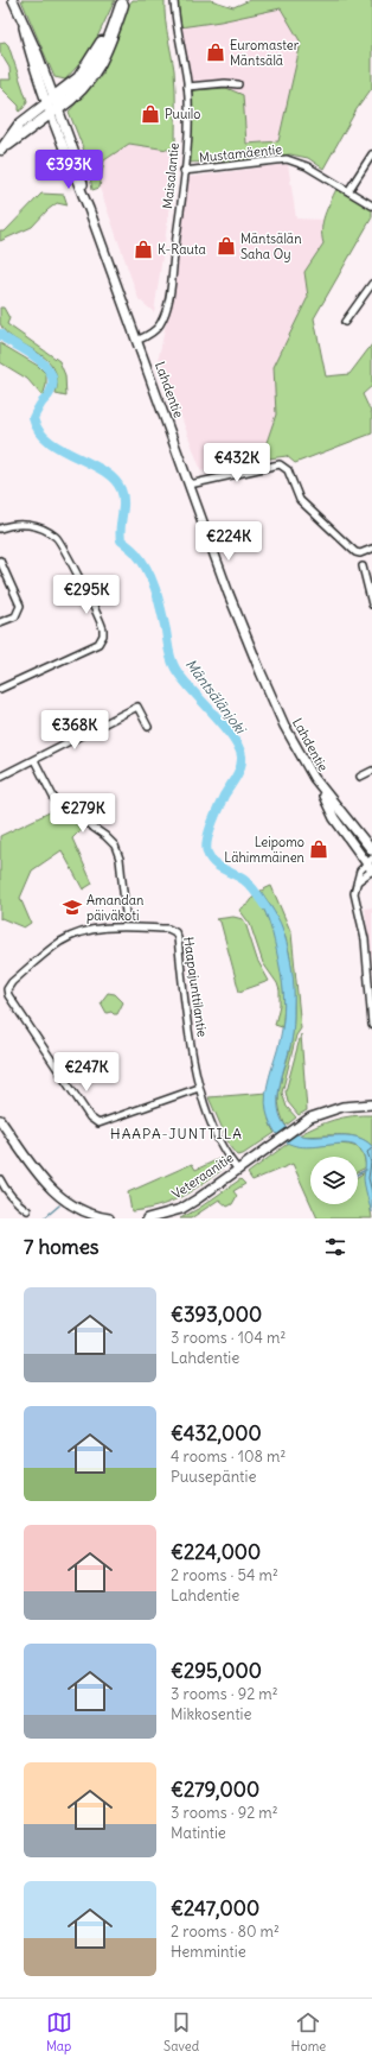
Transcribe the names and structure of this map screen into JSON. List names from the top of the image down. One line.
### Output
{"streets":{"main road":["Lahdentie","Veteraanitie"],"street":["Mustamäentie","Maisalantie","Haapajunttilantie"]},"crossings":[["Mustamäentie","Maisalantie"],["Maisalantie","Lahdentie"],["Haapajunttilantie","Veteraanitie"]],"districts":["HAAPA-JUNTTILA"],"water":["Mäntsälänjoki"],"places":{"shop":["Euromaster Mäntsälä","Puuilo","Mäntsälän Saha Oy","K-Rauta","Leipomo Lähimmäinen"],"school or university":["Amandan päiväkoti"]},"page":{"price":["€393K","€432K","€224K","€295K","€368K","€279K","€247K"],"heading":"7 homes","list":[{"name":"€393,000","note":"3 rooms · 104 m² · Lahdentie"},{"name":"€432,000","note":"4 rooms · 108 m² · Puusepäntie"},{"name":"€224,000","note":"2 rooms · 54 m² · Lahdentie"},{"name":"€295,000","note":"3 rooms · 92 m² · Mikkosentie"},{"name":"€279,000","note":"3 rooms · 92 m² · Matintie"},{"name":"€247,000","note":"2 rooms · 80 m² · Hemmintie"}],"tabs":["Map","Saved","Home"]}}
